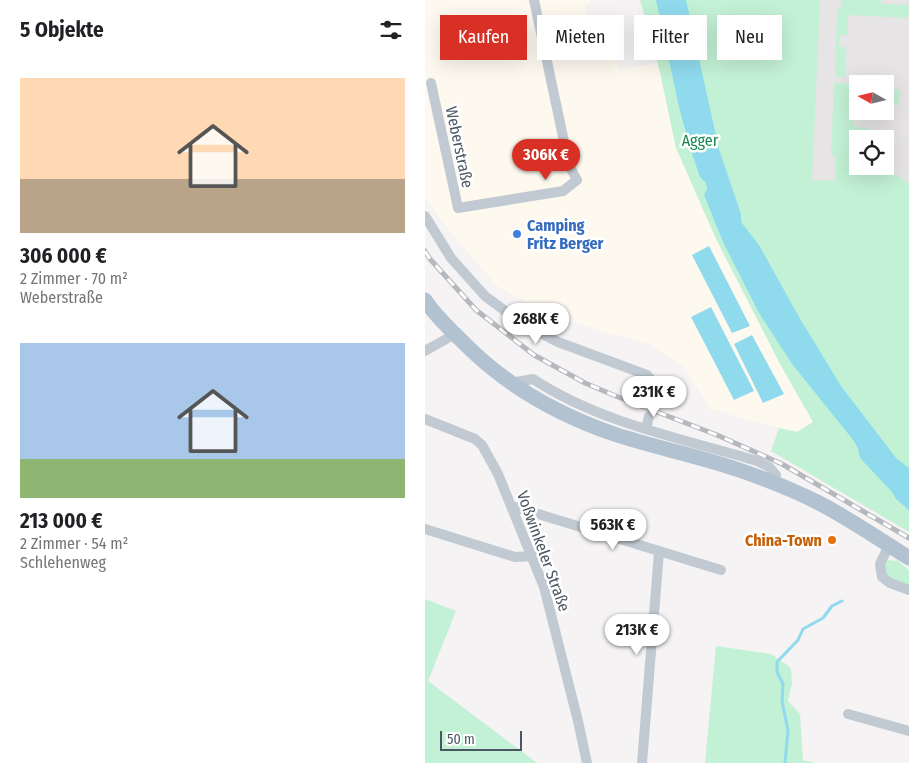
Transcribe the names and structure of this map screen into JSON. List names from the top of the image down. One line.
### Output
{"streets":{"street":["Weberstraße","Voßwinkeler Straße"]},"parks":["Agger"],"places":["Camping Fritz Berger","China-Town"],"scale_bar":"50 m","north":"left","page":{"heading":"5 Objekte","chip":["Kaufen","Mieten","Filter","Neu"],"list":[{"name":"306 000 €","note":"2 Zimmer · 70 m² · Weberstraße"},{"name":"213 000 €","note":"2 Zimmer · 54 m² · Schlehenweg"}],"price":["306K €","268K €","231K €","563K €","213K €"],"scale":"50 m"}}
